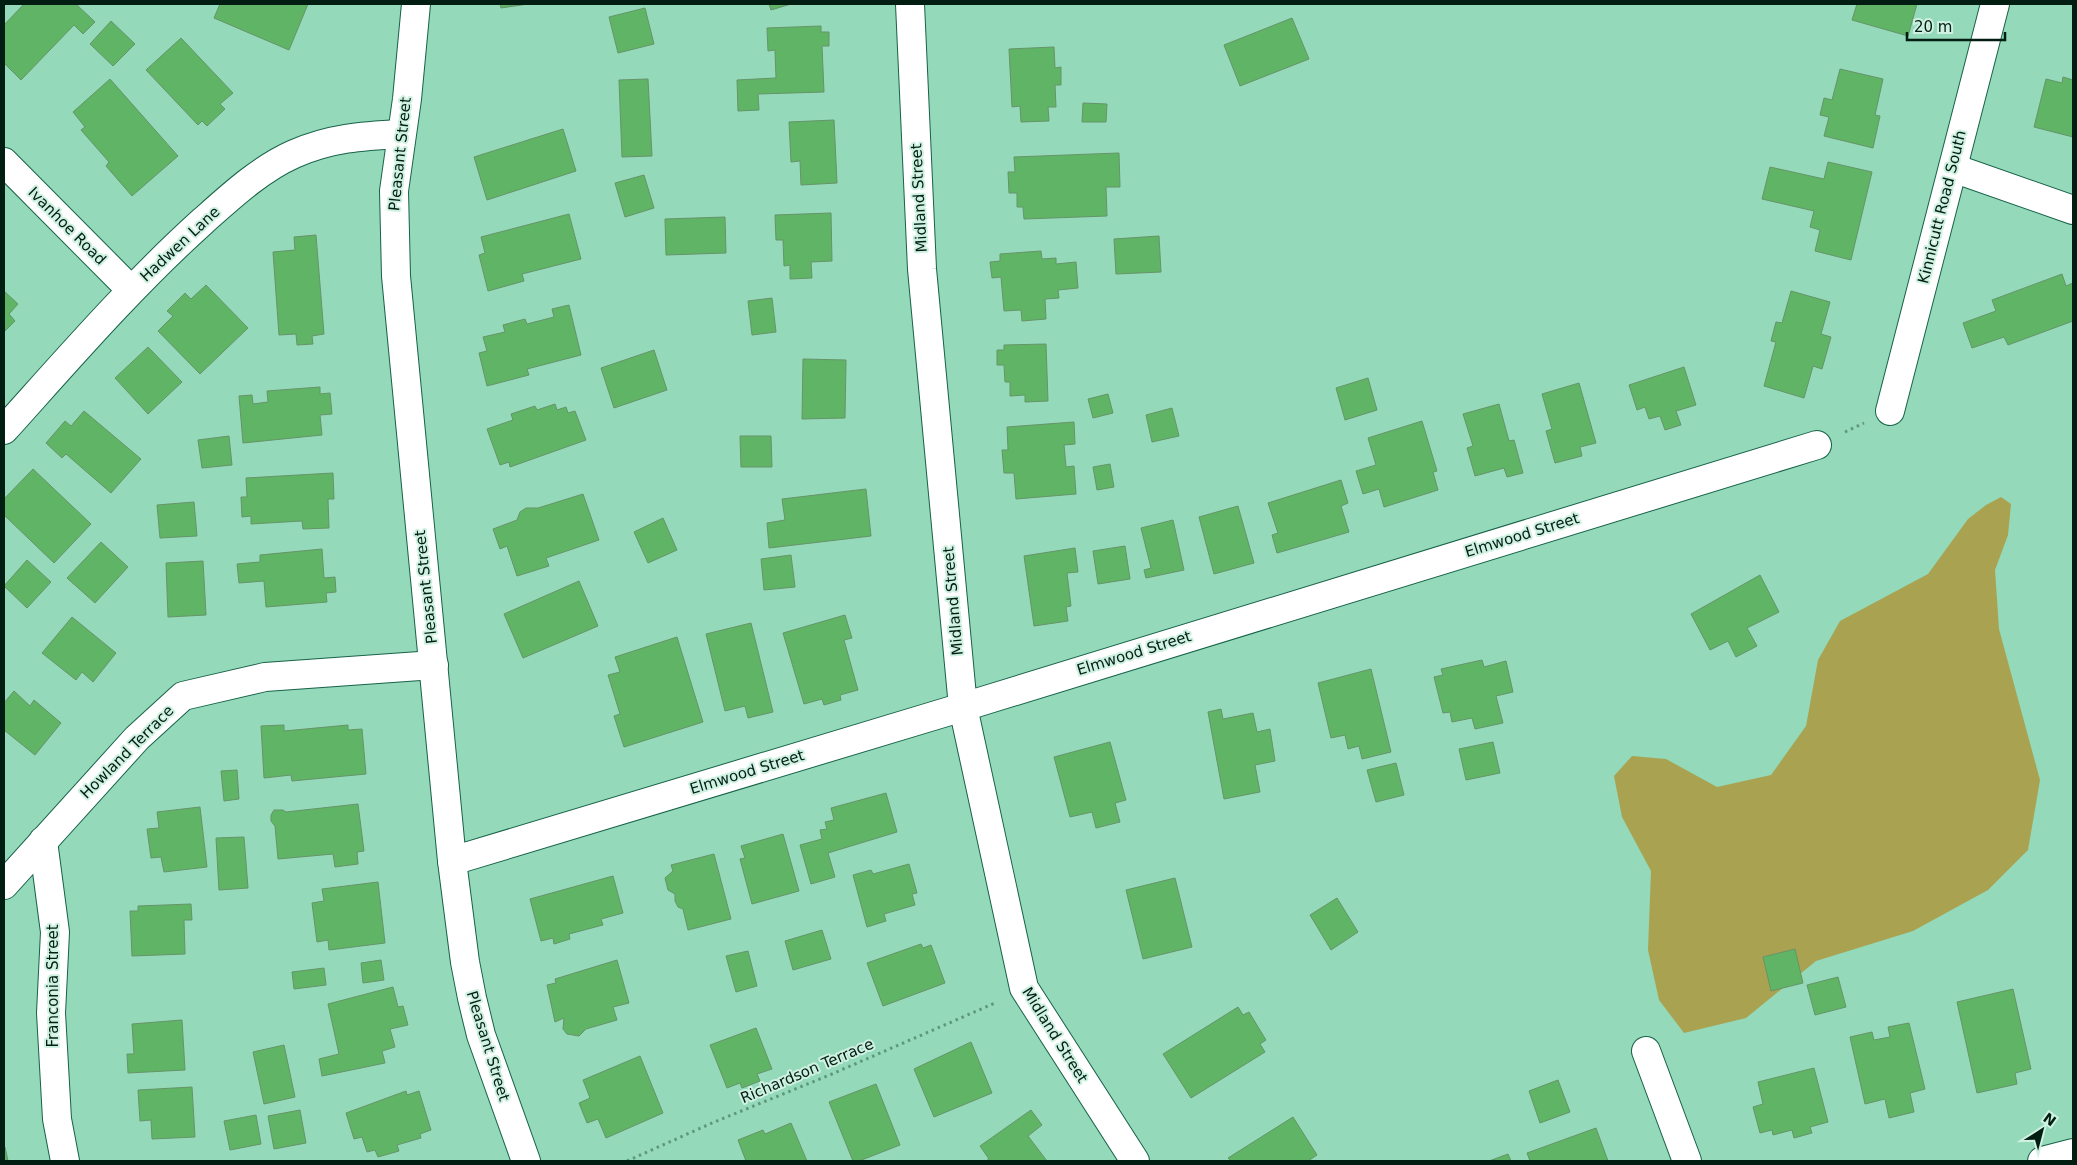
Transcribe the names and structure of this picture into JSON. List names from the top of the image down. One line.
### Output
{"streets":{"street":["Pleasant Street","Midland Street","Kinnicutt Road South","Ivanhoe Road","Hadwen Lane","Elmwood Street","Howland Terrace","Franconia Street"],"path":["Richardson Terrace"]},"crossings":[["Pleasant Street","Hadwen Lane"],["Pleasant Street","Elmwood Street"],["Pleasant Street","Howland Terrace"],["Midland Street","Elmwood Street"],["Ivanhoe Road","Hadwen Lane"],["Howland Terrace","Franconia Street"]],"scale_bar":"20 m","north":"top right"}
